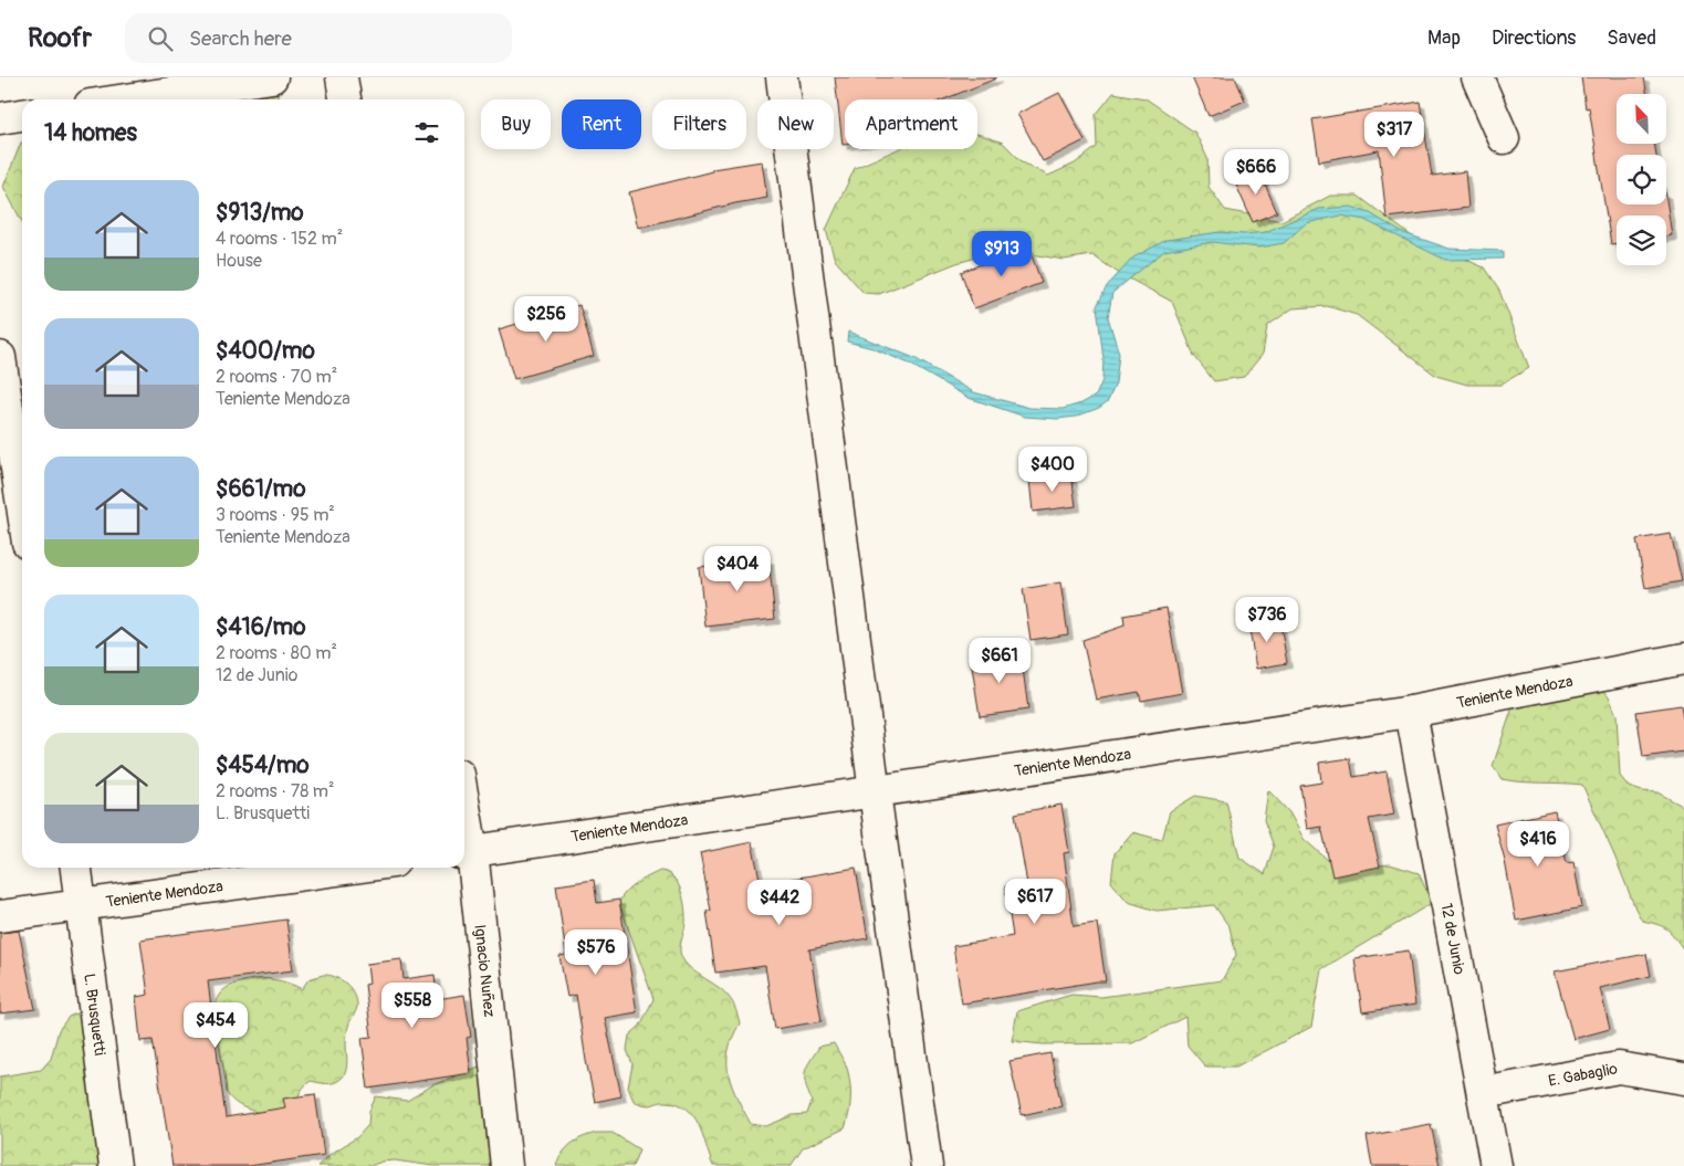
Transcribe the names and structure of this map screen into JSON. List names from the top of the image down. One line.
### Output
{"streets":{"street":["Teniente Mendoza","12 de Junio","Ignacio Nuñez","L. Brusquetti","E. Gabaglio"]},"crossings":[["Teniente Mendoza","12 de Junio"],["Teniente Mendoza","Ignacio Nuñez"],["Teniente Mendoza","L. Brusquetti"],["12 de Junio","E. Gabaglio"]],"north":"top left","page":{"header":"Roofr","search":"Search here","nav":["Map","Directions","Saved"],"chip":["Buy","Rent","Filters","New","Apartment"],"heading":"14 homes","price":["$317","$666","$913","$256","$400","$404","$736","$661","$416","$617","$442","$576","$558","$454"],"list":[{"name":"$913/mo","note":"4 rooms · 152 m² · House"},{"name":"$400/mo","note":"2 rooms · 70 m² · Teniente Mendoza"},{"name":"$661/mo","note":"3 rooms · 95 m² · Teniente Mendoza"},{"name":"$416/mo","note":"2 rooms · 80 m² · 12 de Junio"},{"name":"$454/mo","note":"2 rooms · 78 m² · L. Brusquetti"}]}}
